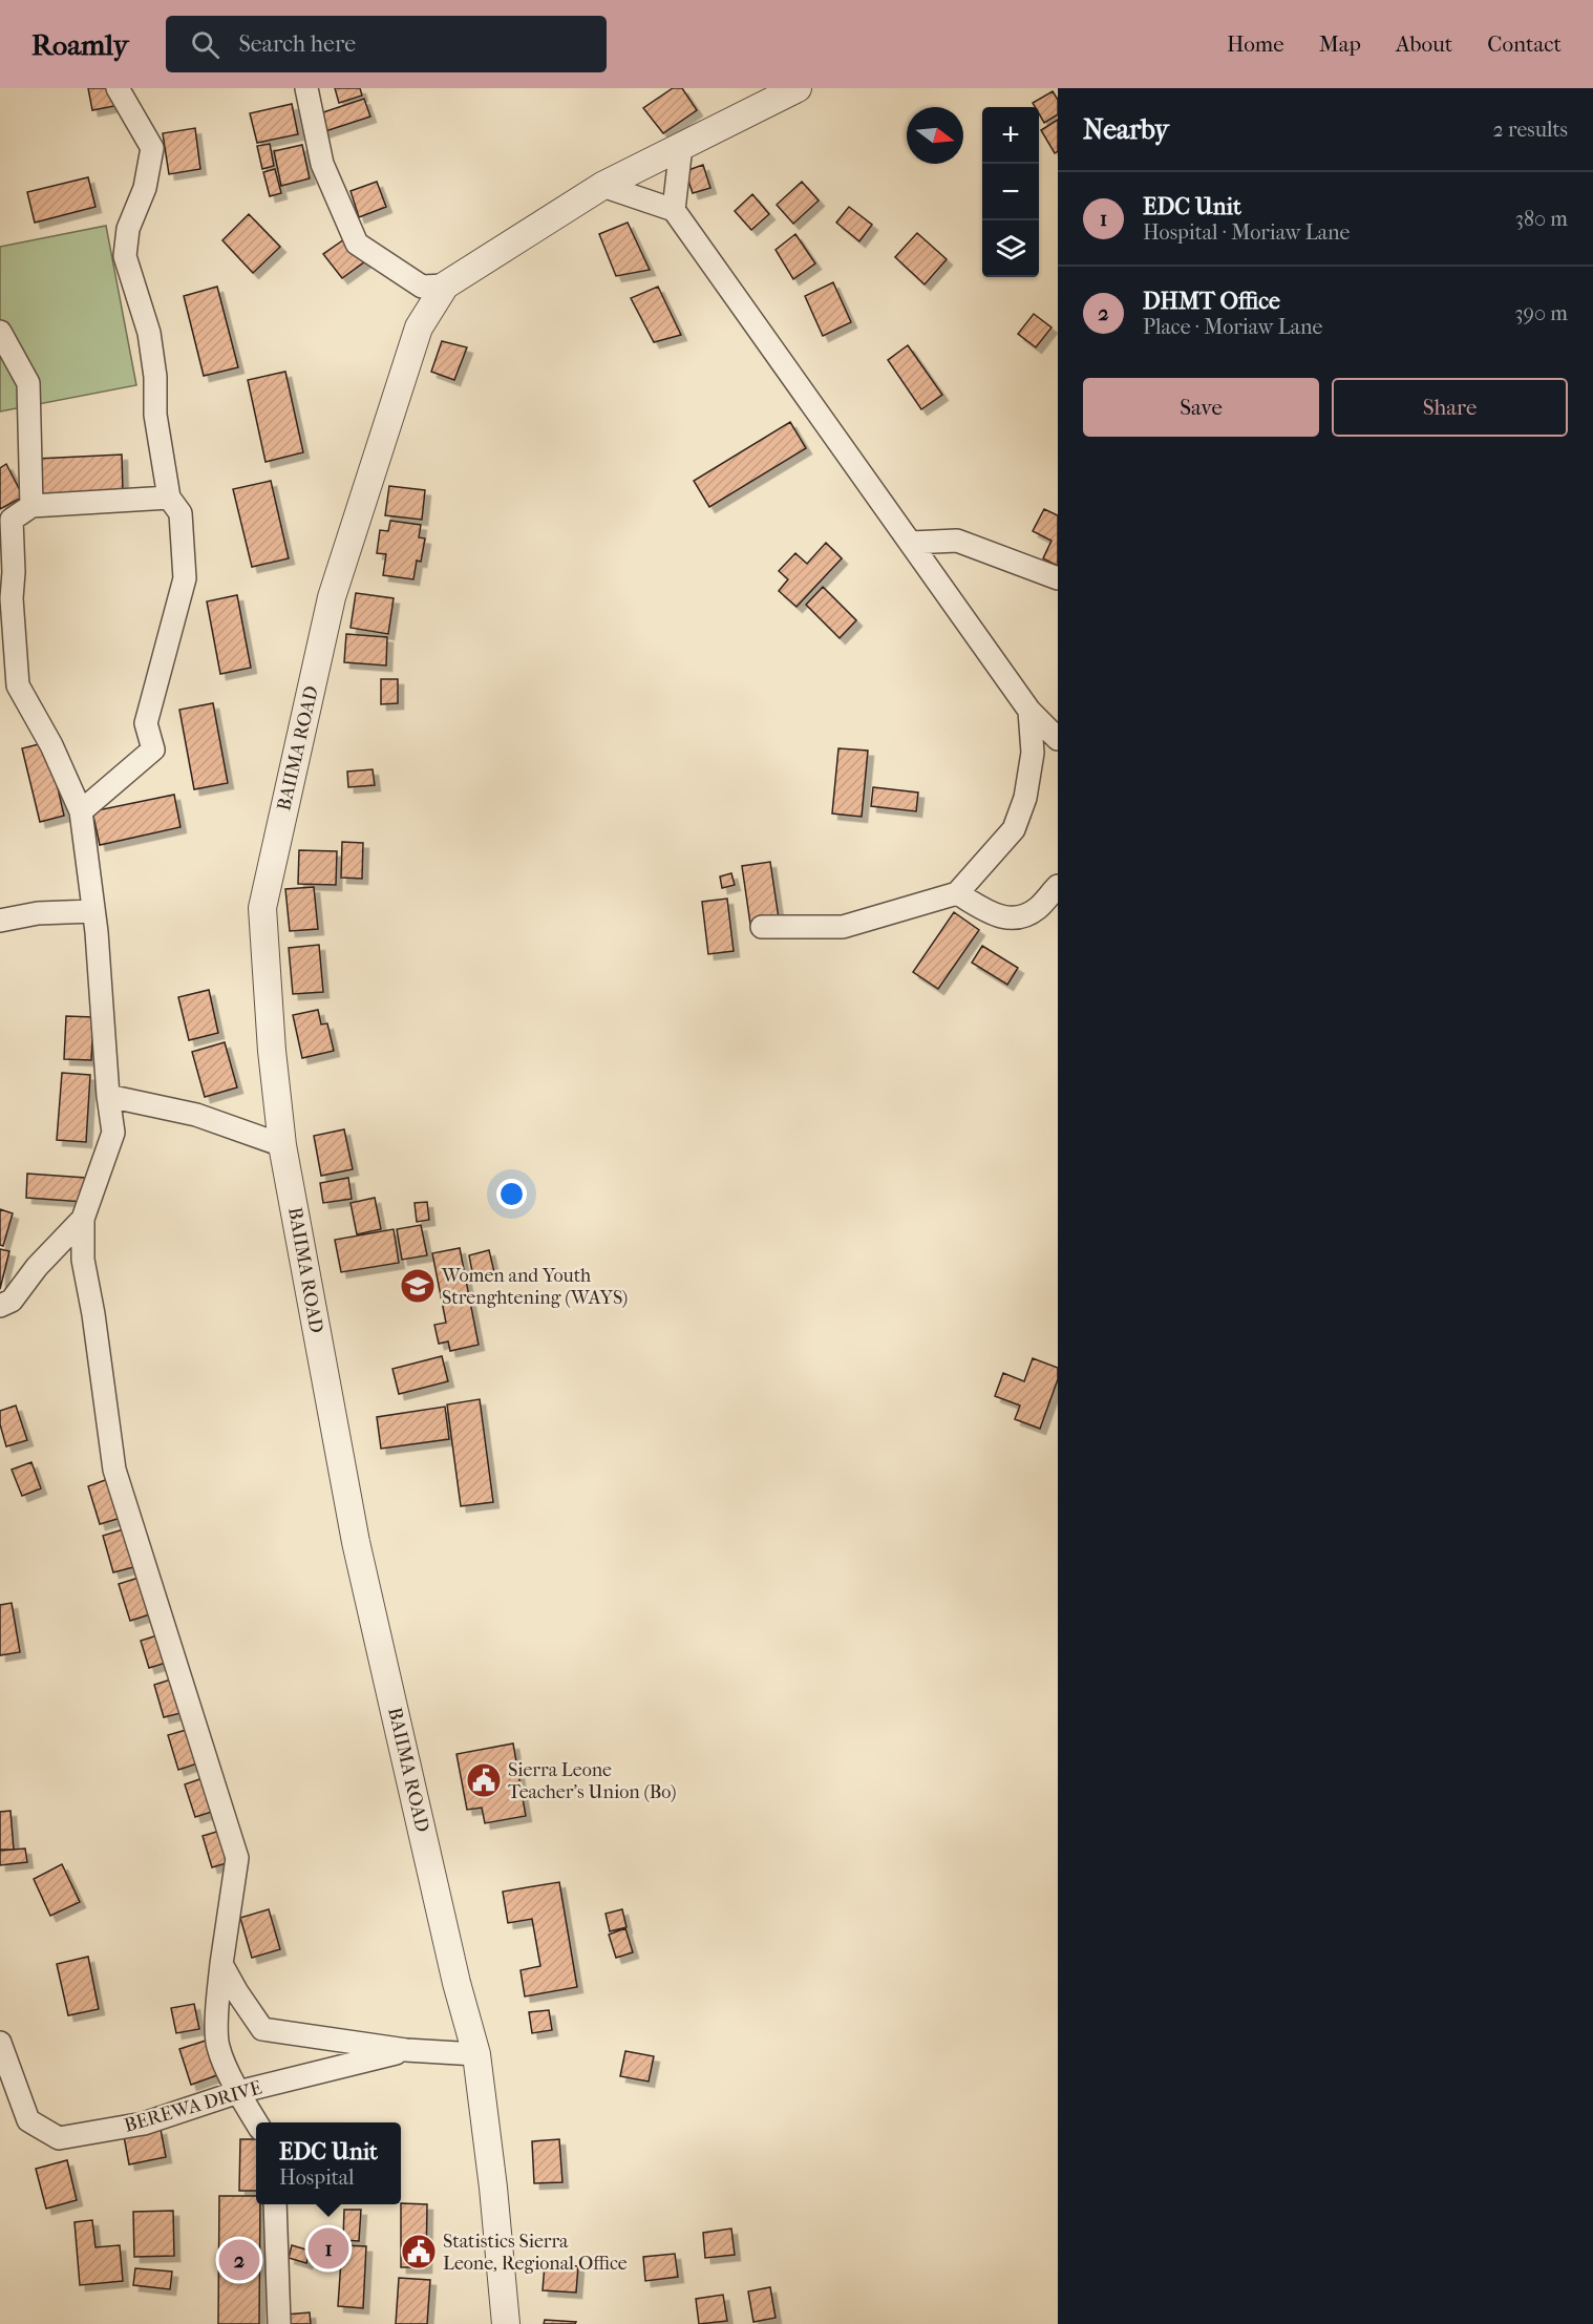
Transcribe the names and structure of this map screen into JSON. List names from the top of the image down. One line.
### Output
{"streets":{"street":["BAIIMA ROAD","BEREWA DRIVE"]},"places":{"school or university":["Women and Youth Strenghtening (WAYS)"],"public building":["Sierra Leone Teacher's Union (Bo)","Statistics Sierra Leone, Regional Office"]},"north":"right","page":{"header":"Roamly","search":"Search here","nav":["Home","Map","About","Contact"],"heading":["Nearby","2 results"],"map_buttons":["+","−"],"list":[{"mark":"1","name":"EDC Unit","note":"Hospital · Moriaw Lane","value":"380 m"},{"mark":"2","name":"DHMT Office","note":"Place · Moriaw Lane","value":"390 m"}],"buttons":["Save","Share"],"popup":["EDC Unit","Hospital"],"pins":["1","2"]}}
